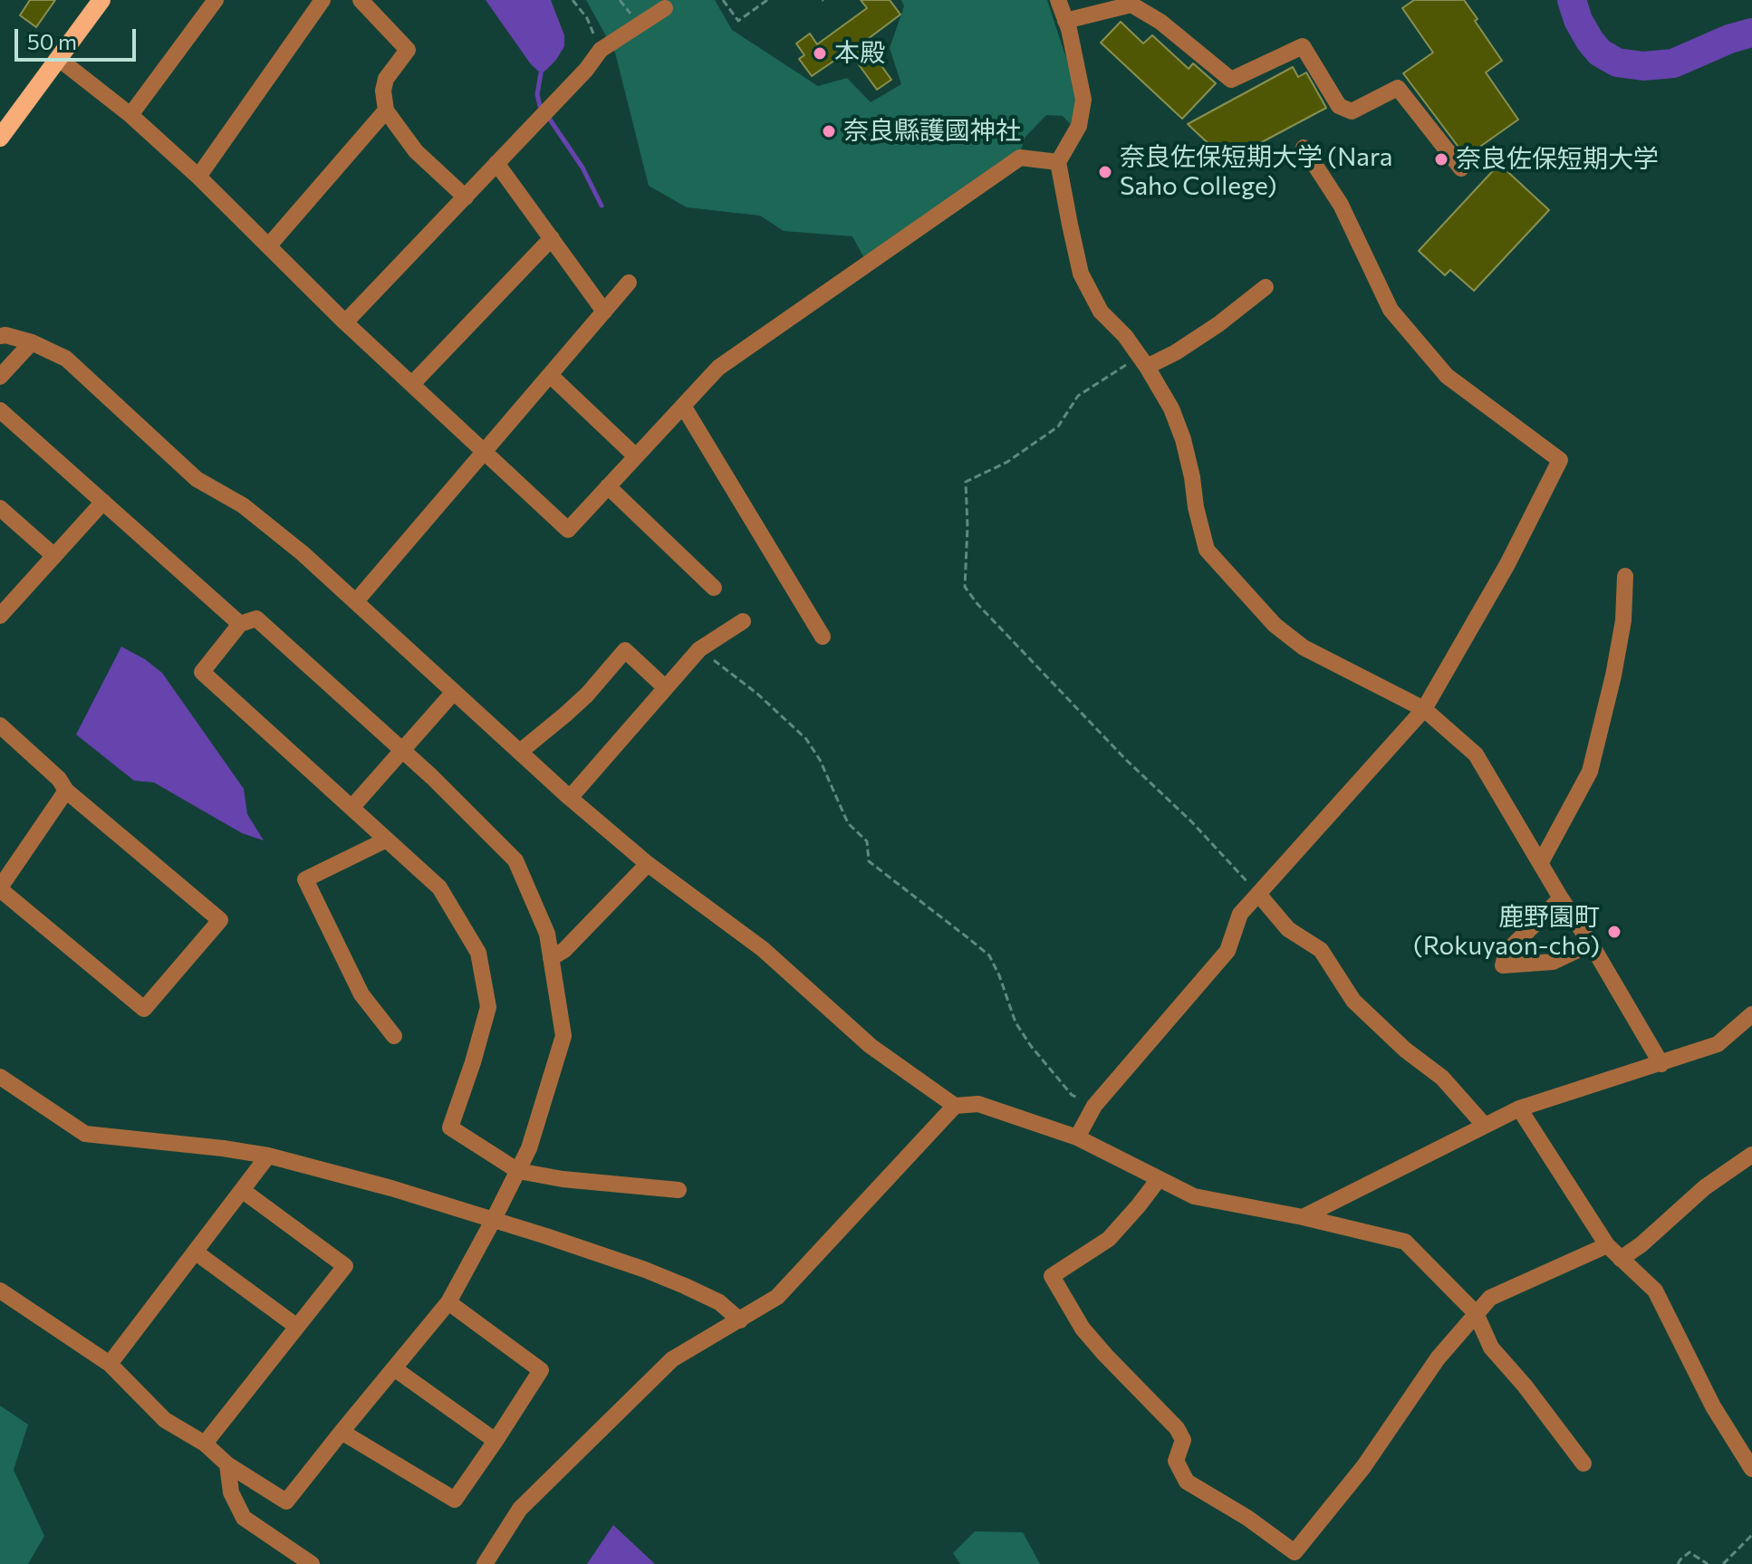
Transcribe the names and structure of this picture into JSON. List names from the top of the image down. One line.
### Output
{"places":["本殿","奈良縣護國神社","奈良佐保短期大学","奈良佐保短期大学 (Nara Saho College)","鹿野園町 (Rokuyaon-chō)"],"scale_bar":"50 m"}
